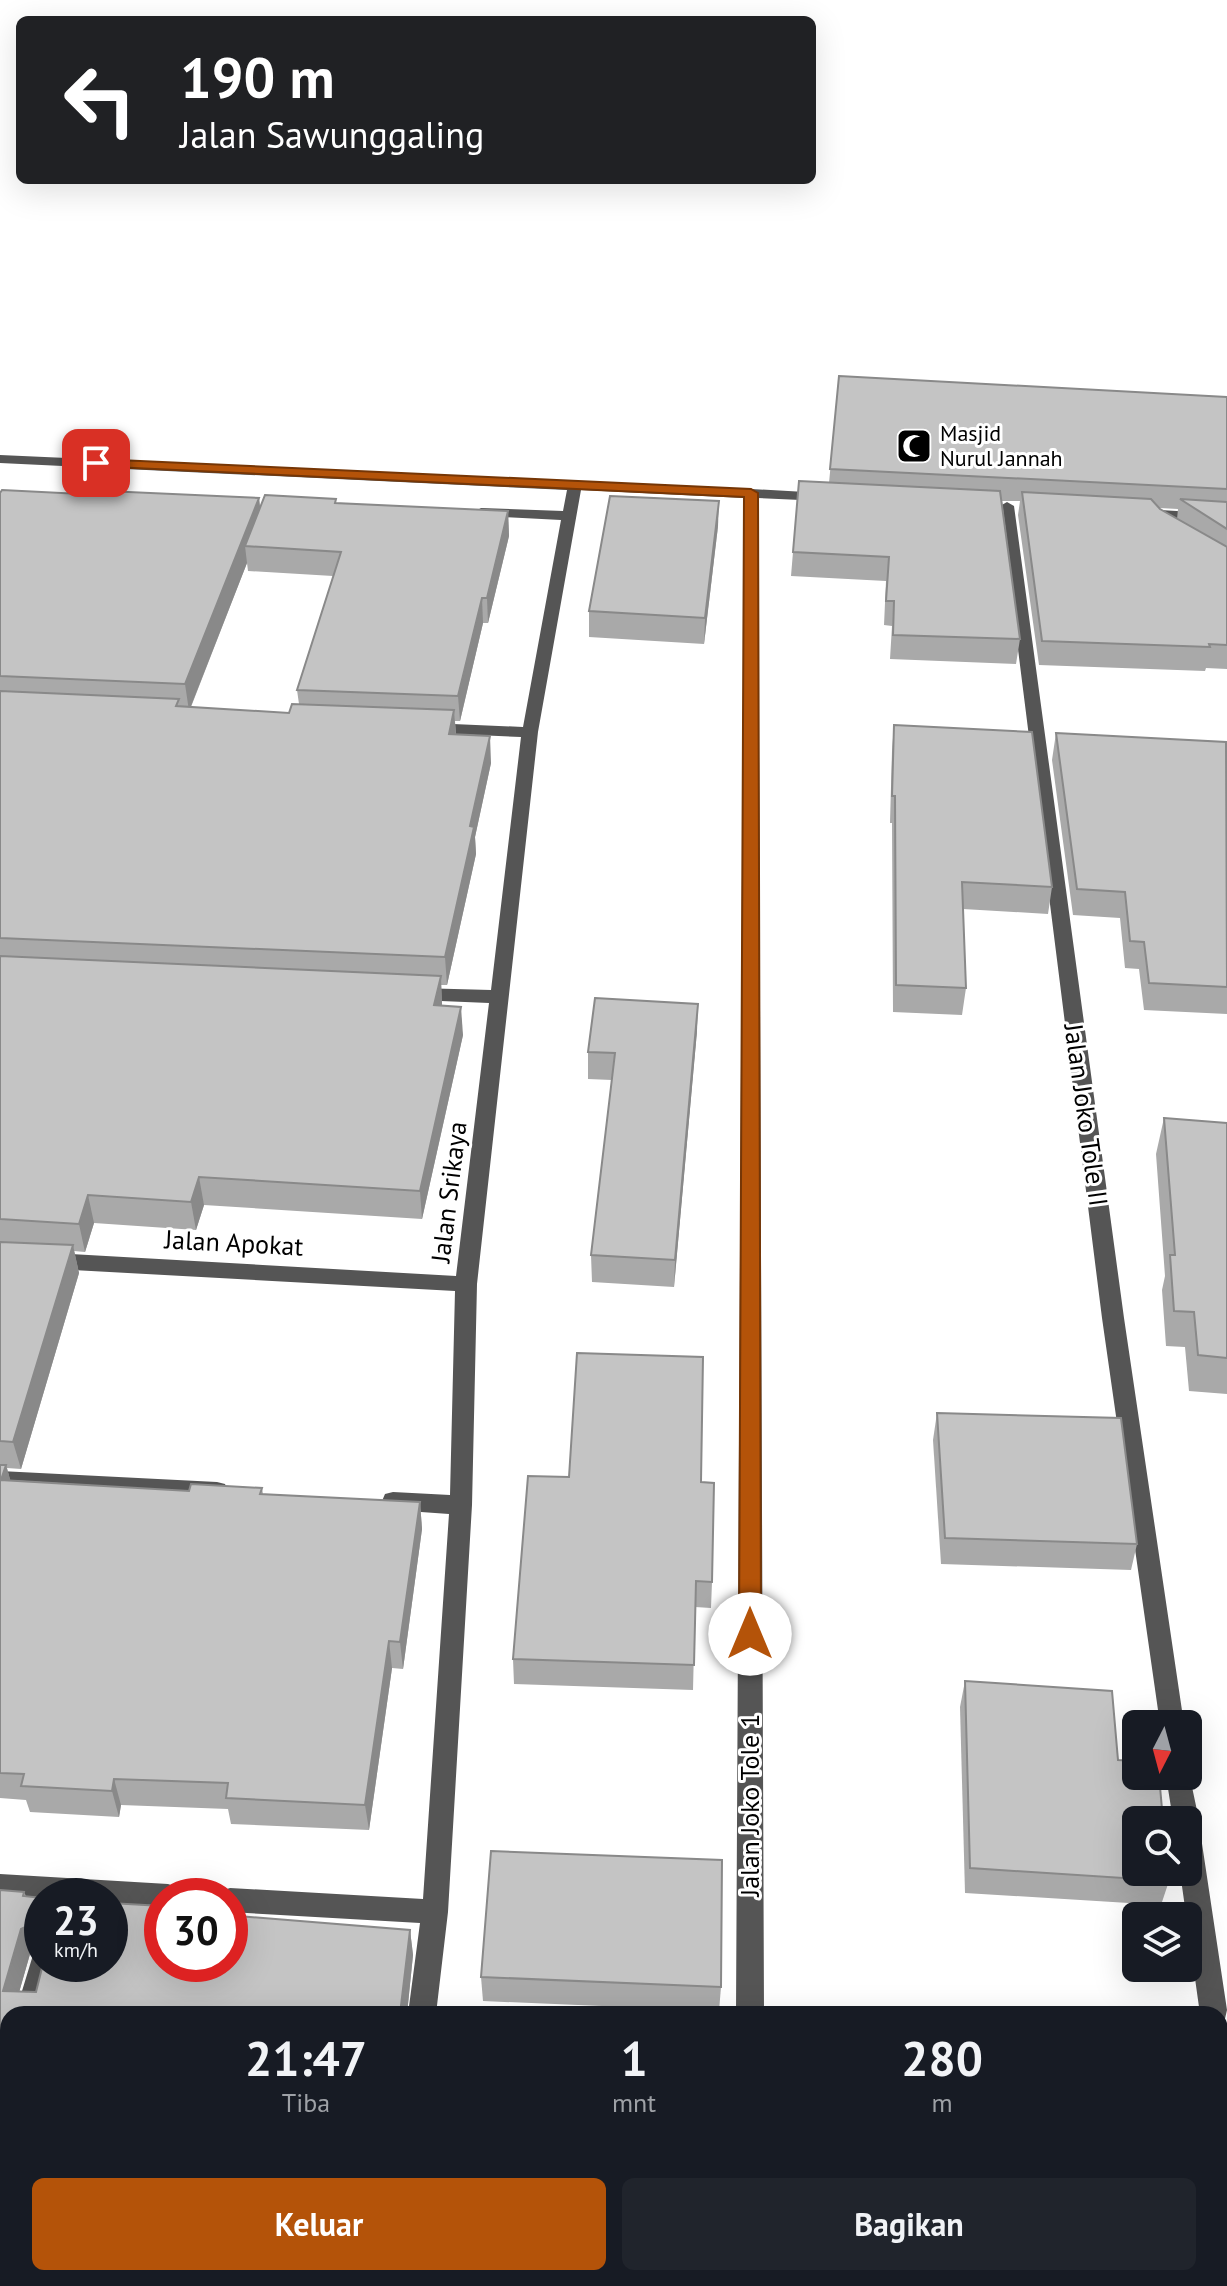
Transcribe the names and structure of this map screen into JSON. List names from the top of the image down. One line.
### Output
{"streets":{"street":["Jalan Joko Tole II","Jalan Srikaya","Jalan Apokat","Jalan Joko Tole 1"]},"crossings":[["Jalan Srikaya","Jalan Apokat"]],"places":{"mosque":["Masjid Nurul Jannah"]},"north":"bottom","page":{"turn":["190 m","Jalan Sawunggaling"],"speed":"23 km/h","limit":"30","eta":["21:47","Tiba","1","mnt","280","m"],"buttons":["Keluar","Bagikan"]}}
